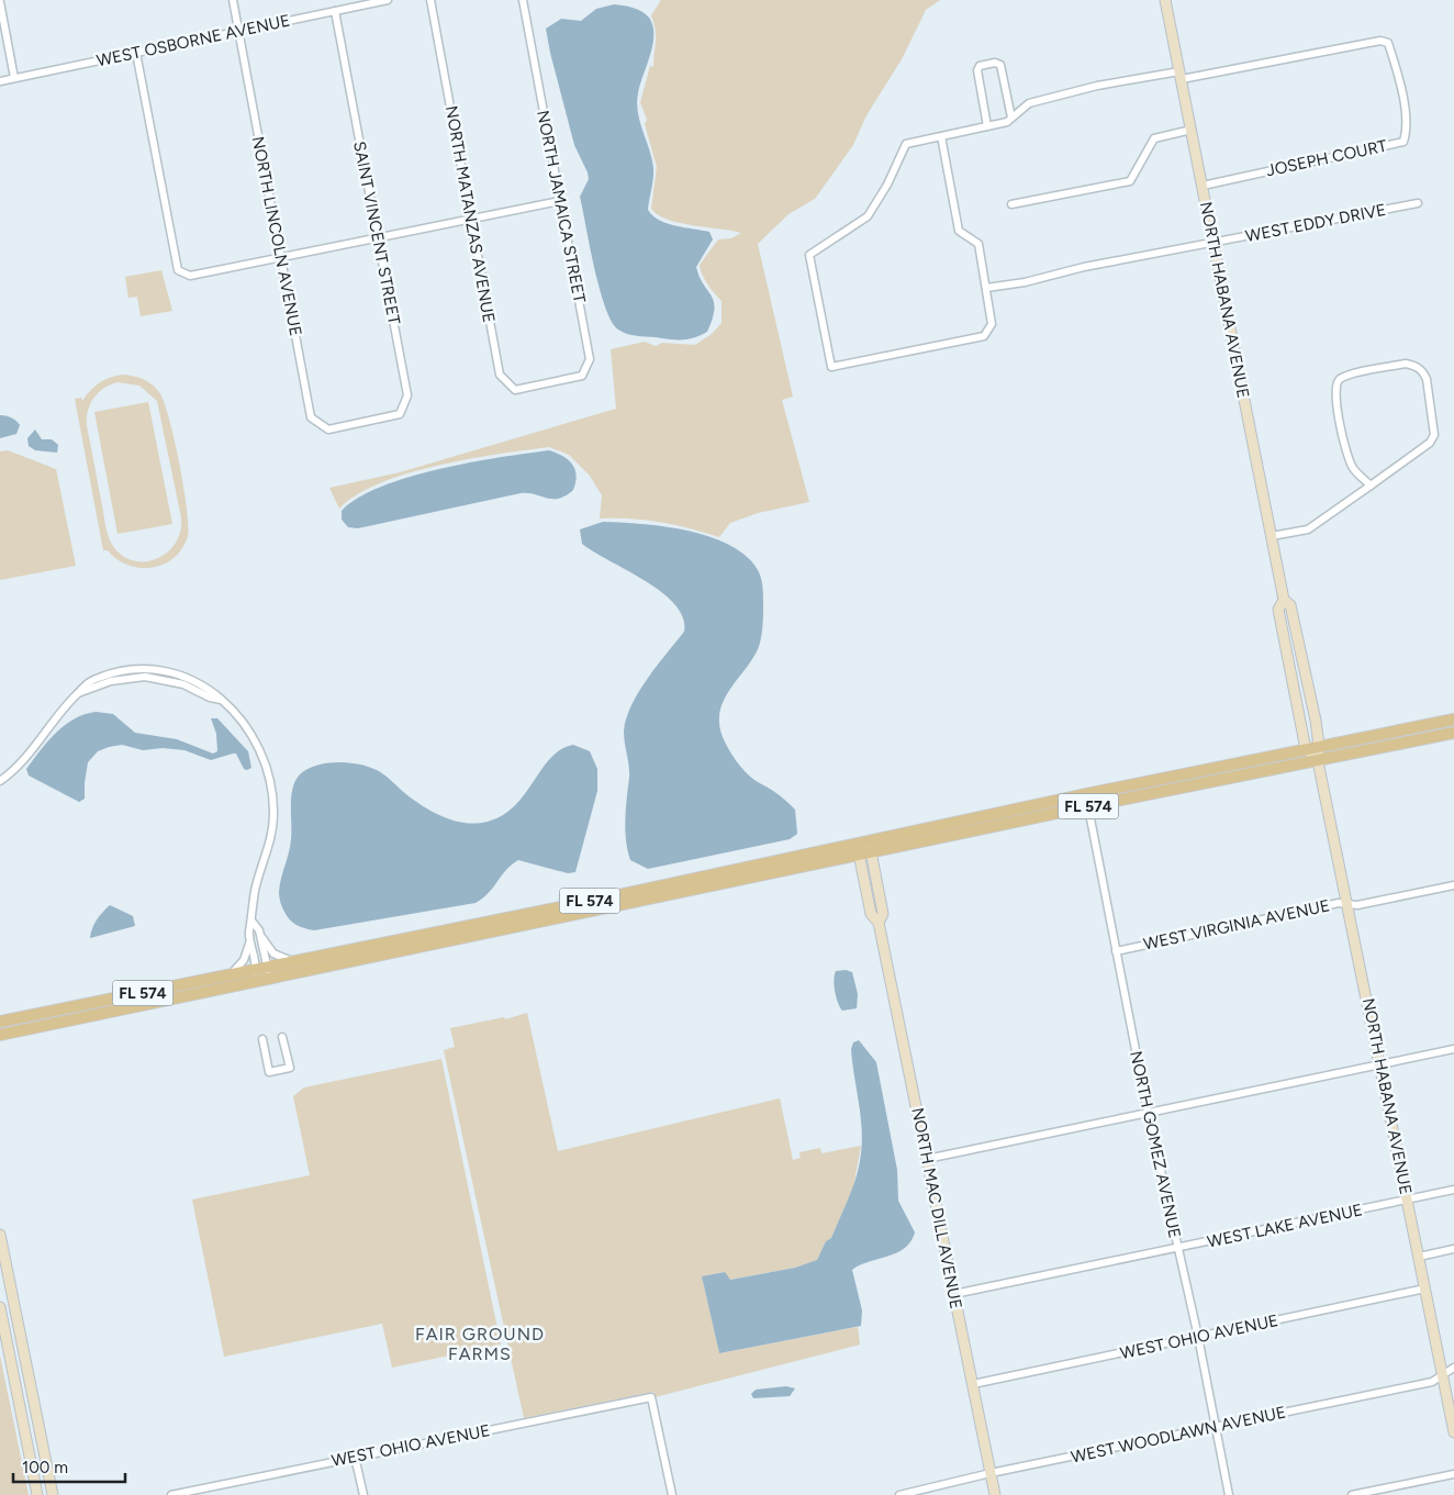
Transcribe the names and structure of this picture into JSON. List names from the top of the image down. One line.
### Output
{"streets":{"main road":["FL 574"],"street":["WEST OSBORNE AVENUE","JOSEPH COURT","NORTH JAMAICA STREET","NORTH MATANZAS AVENUE","WEST EDDY DRIVE","SAINT VINCENT STREET","NORTH LINCOLN AVENUE","NORTH HABANA AVENUE","WEST VIRGINIA AVENUE","NORTH GOMEZ AVENUE","NORTH MAC DILL AVENUE","WEST LAKE AVENUE","WEST OHIO AVENUE","WEST WOODLAWN AVENUE"]},"crossings":[["WEST OSBORNE AVENUE","SAINT VINCENT STREET"],["WEST OSBORNE AVENUE","NORTH LINCOLN AVENUE"],["JOSEPH COURT","NORTH HABANA AVENUE"],["NORTH JAMAICA STREET","NORTH MATANZAS AVENUE"],["WEST EDDY DRIVE","NORTH HABANA AVENUE"],["SAINT VINCENT STREET","NORTH LINCOLN AVENUE"],["NORTH HABANA AVENUE","FL 574"],["NORTH HABANA AVENUE","WEST VIRGINIA AVENUE"],["NORTH HABANA AVENUE","WEST LAKE AVENUE"],["NORTH HABANA AVENUE","WEST OHIO AVENUE"],["NORTH HABANA AVENUE","WEST WOODLAWN AVENUE"],["FL 574","NORTH GOMEZ AVENUE"],["FL 574","NORTH MAC DILL AVENUE"],["WEST VIRGINIA AVENUE","NORTH GOMEZ AVENUE"],["NORTH GOMEZ AVENUE","WEST LAKE AVENUE"],["NORTH GOMEZ AVENUE","WEST OHIO AVENUE"],["NORTH GOMEZ AVENUE","WEST WOODLAWN AVENUE"],["NORTH MAC DILL AVENUE","WEST LAKE AVENUE"],["NORTH MAC DILL AVENUE","WEST OHIO AVENUE"],["NORTH MAC DILL AVENUE","WEST WOODLAWN AVENUE"]],"districts":["FAIR GROUND FARMS"],"scale_bar":"100 m"}
